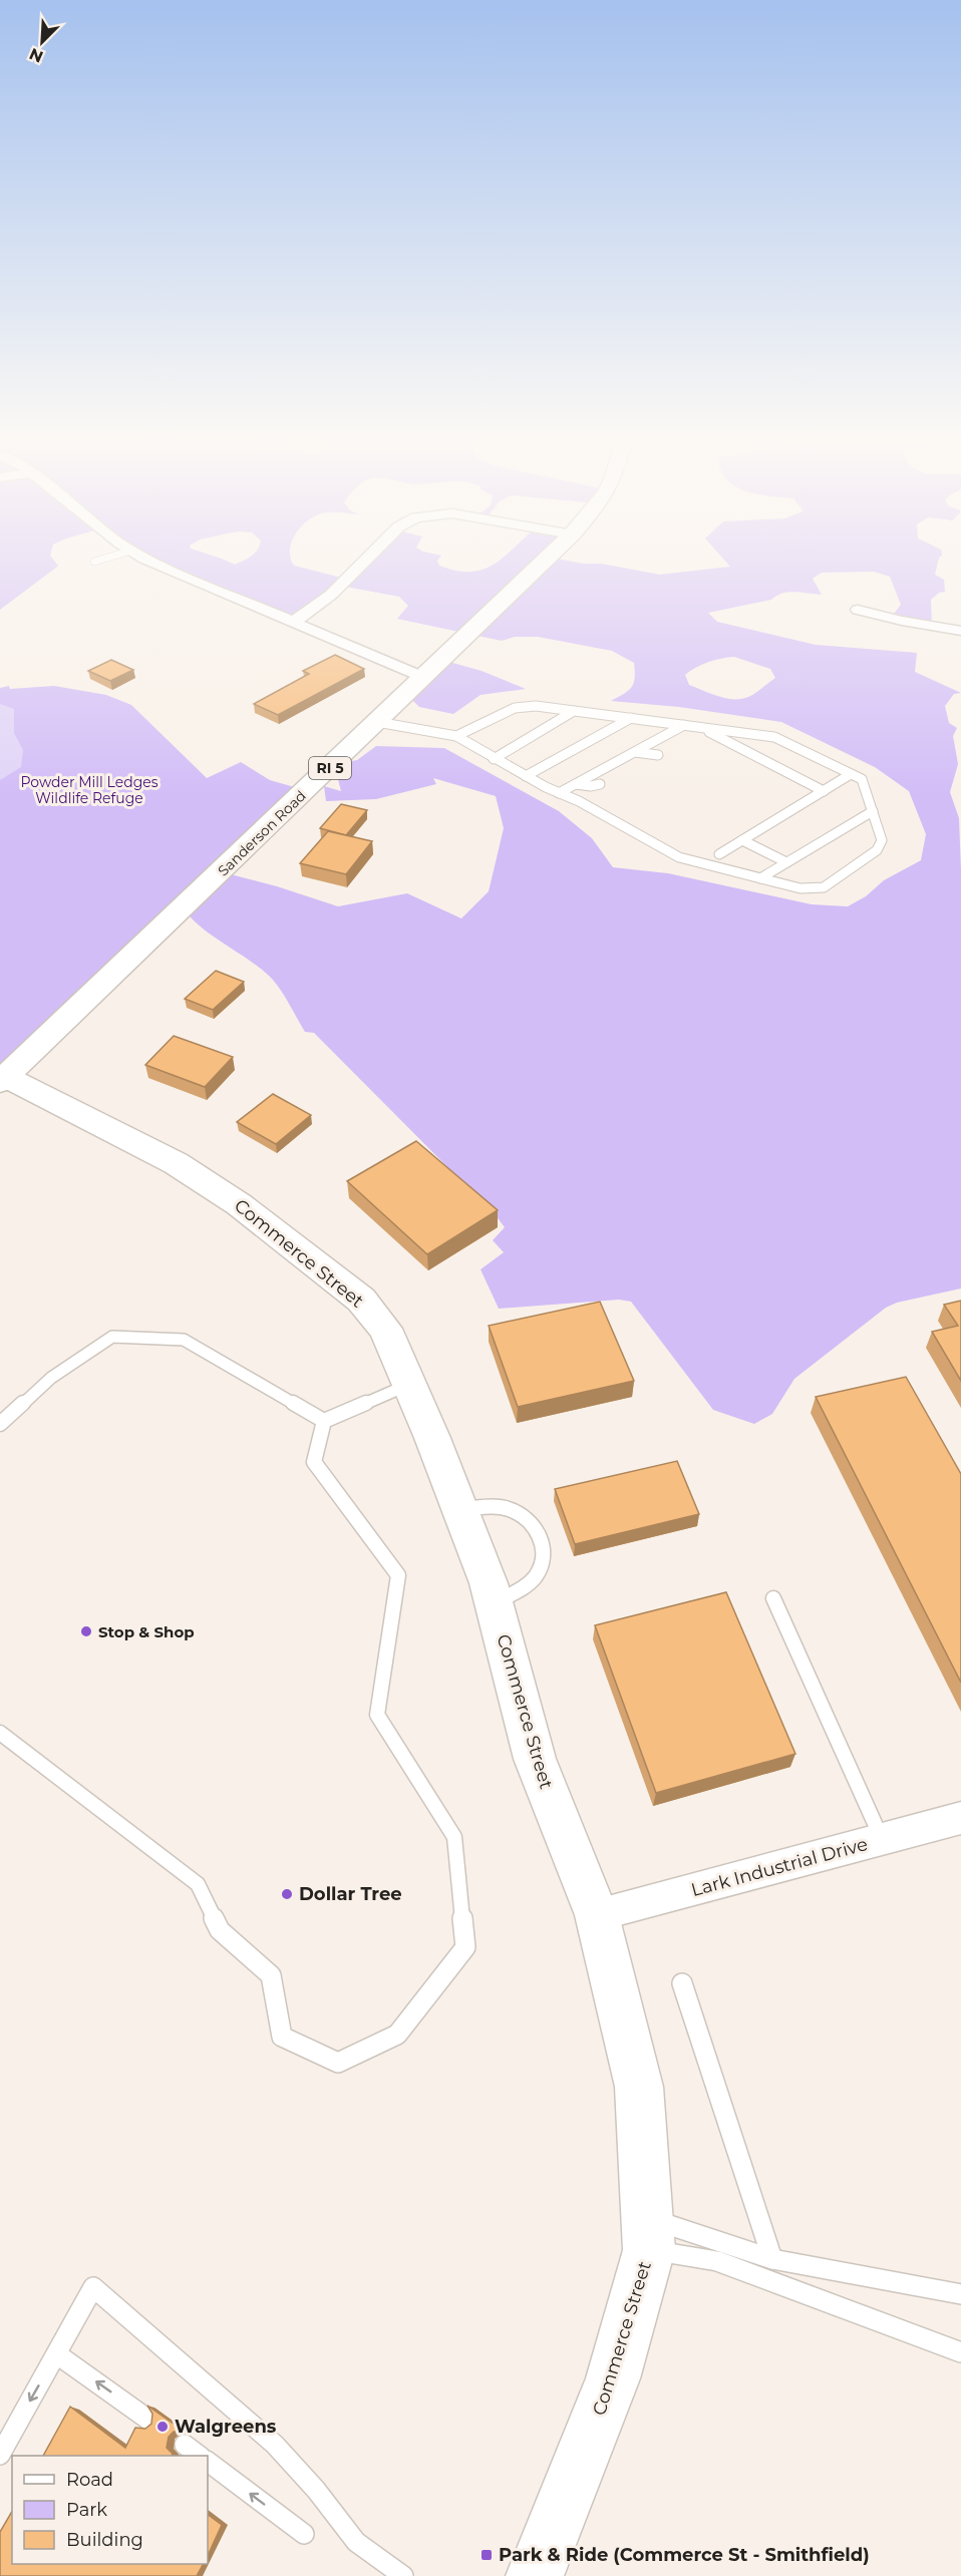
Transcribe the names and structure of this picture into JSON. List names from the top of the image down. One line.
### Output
{"streets":{"main road":["RI 5","Sanderson Road","Commerce Street"],"street":["Lark Industrial Drive"]},"crossings":[["Sanderson Road","Commerce Street"],["Commerce Street","Lark Industrial Drive"]],"parks":["Powder Mill Ledges Wildlife Refuge"],"places":{"other":["Stop & Shop","Dollar Tree","Walgreens"],"transit":["Park & Ride (Commerce St - Smithfield)"]},"legend":["Road","Park","Building"],"north":"bottom left"}
